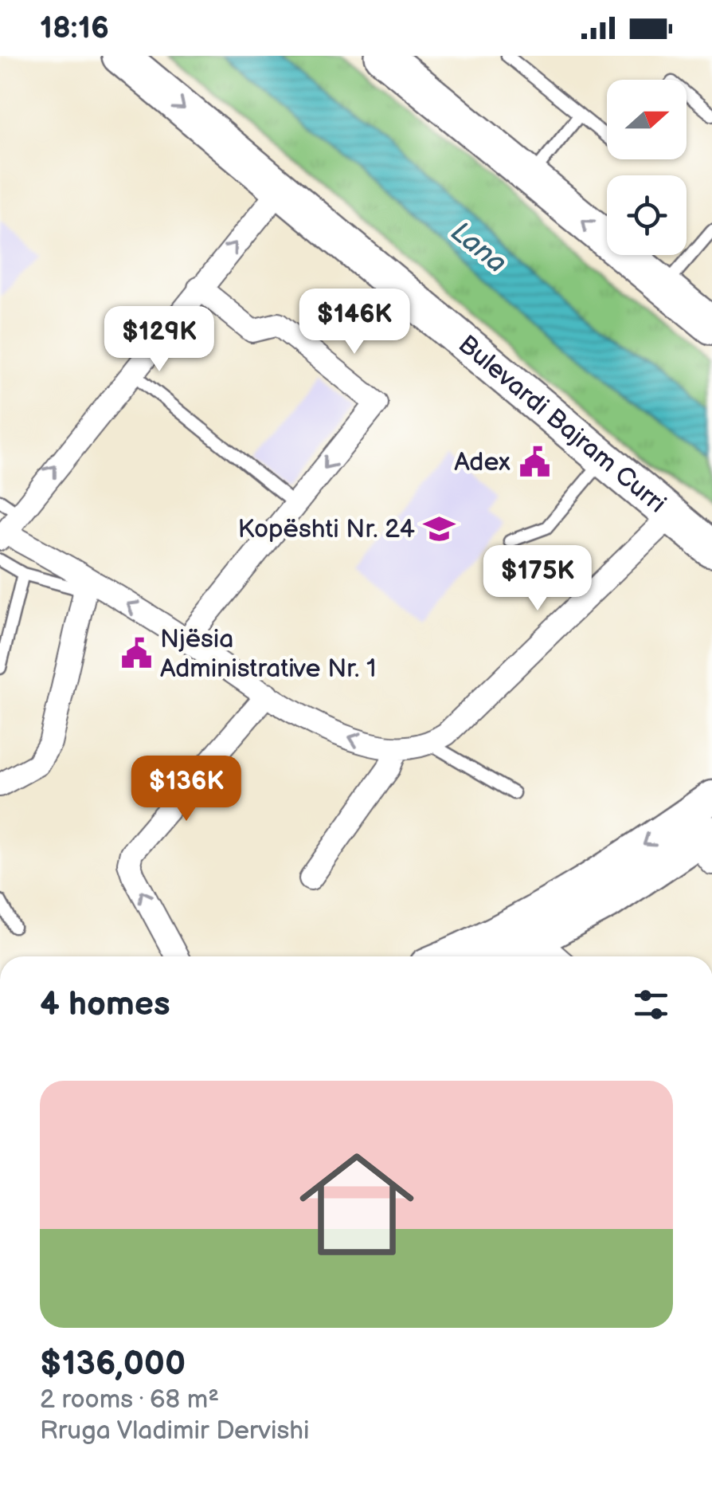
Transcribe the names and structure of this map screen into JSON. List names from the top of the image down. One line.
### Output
{"streets":{"main road":["Bulevardi Bajram Curri"]},"water":["Lana"],"places":{"public building":["Adex","Njësia Administrative Nr. 1"],"school or university":["Kopështi Nr. 24"]},"north":"right","page":{"status":"18:16","price":["$146K","$129K","$175K","$136K"],"heading":"4 homes","list":[{"name":"$136,000","note":"2 rooms · 68 m² · Rruga Vladimir Dervishi"}]}}
